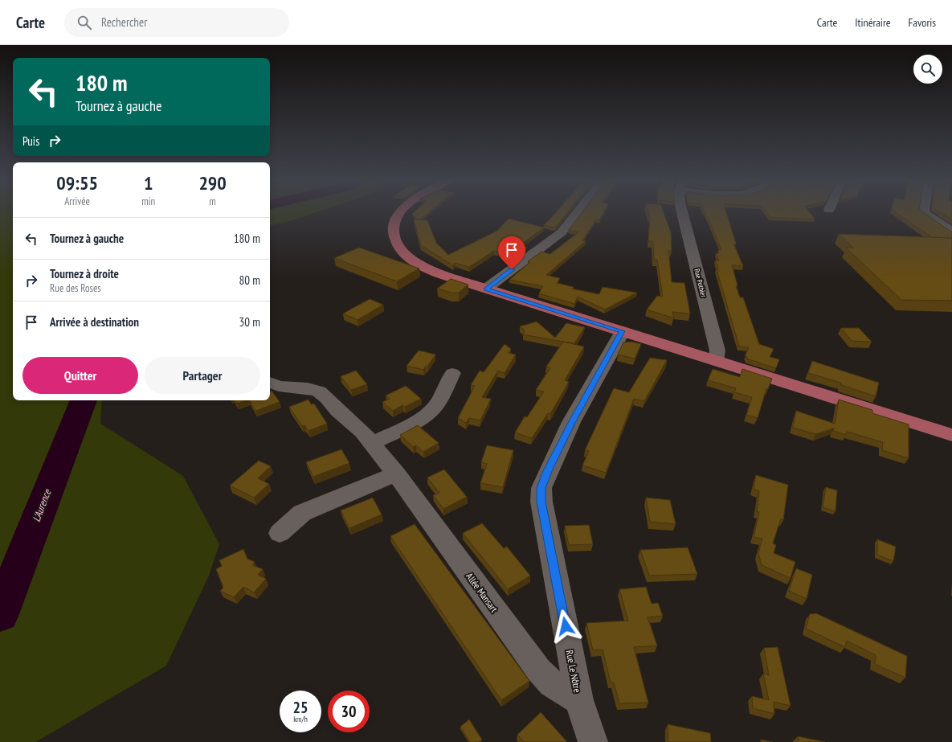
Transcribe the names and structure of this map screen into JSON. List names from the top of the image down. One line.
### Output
{"streets":{"street":["Rue Pothier","Allée Mansart","Rue Le Nôtre"]},"crossings":[["Allée Mansart","Rue Le Nôtre"]],"water":["L'Aurence"],"page":{"header":"Carte","search":"Rechercher","nav":["Carte","Itinéraire","Favoris"],"turn":["180 m","Tournez à gauche"],"then":"Puis","eta":["09:55","Arrivée","1","min","290","m"],"list":[{"name":"Tournez à gauche","value":"180 m"},{"name":"Tournez à droite","note":"Rue des Roses","value":"80 m"},{"name":"Arrivée à destination","value":"30 m"}],"buttons":["Quitter","Partager"],"speed":"25 km/h","limit":"30"}}
